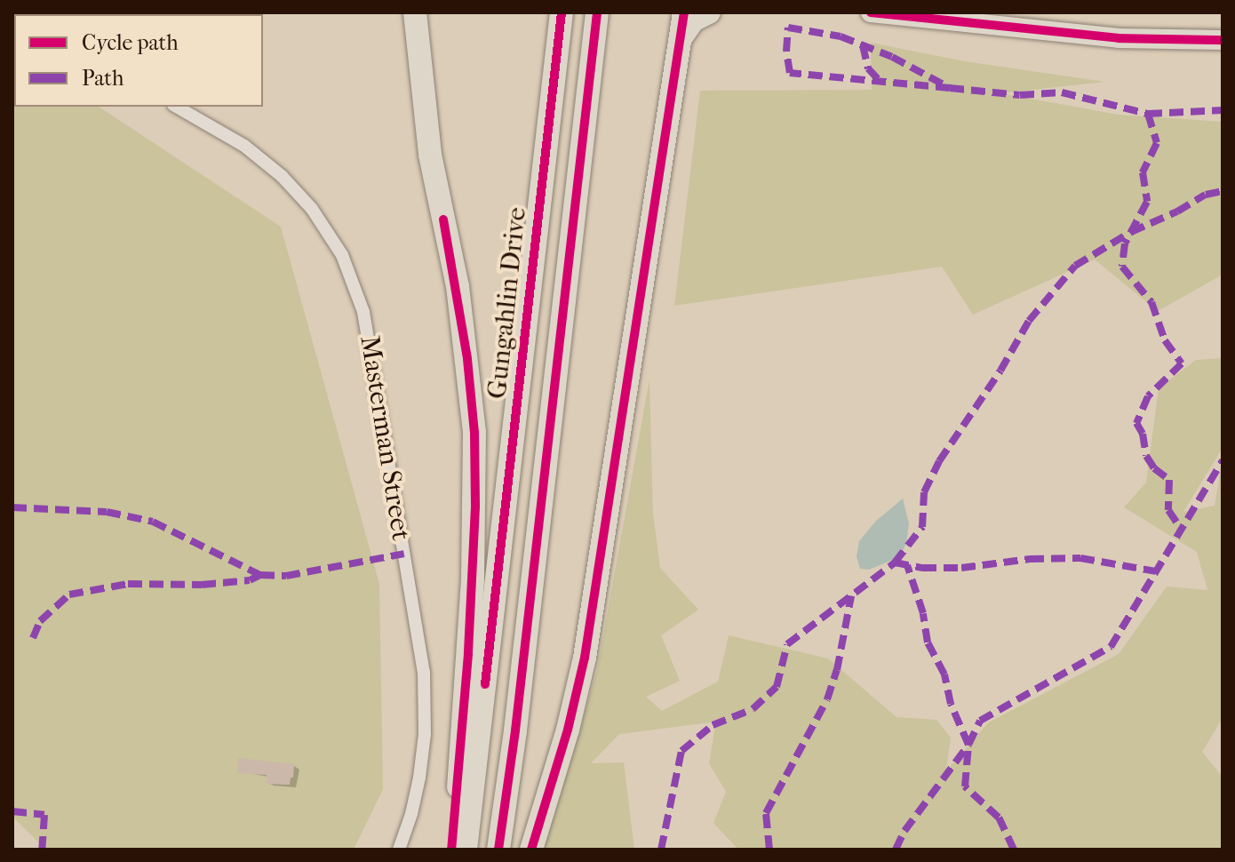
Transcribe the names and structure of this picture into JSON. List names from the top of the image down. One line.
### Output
{"streets":{"highway":["Gungahlin Drive"],"street":["Masterman Street"]},"legend":["Cycle path","Path"]}
